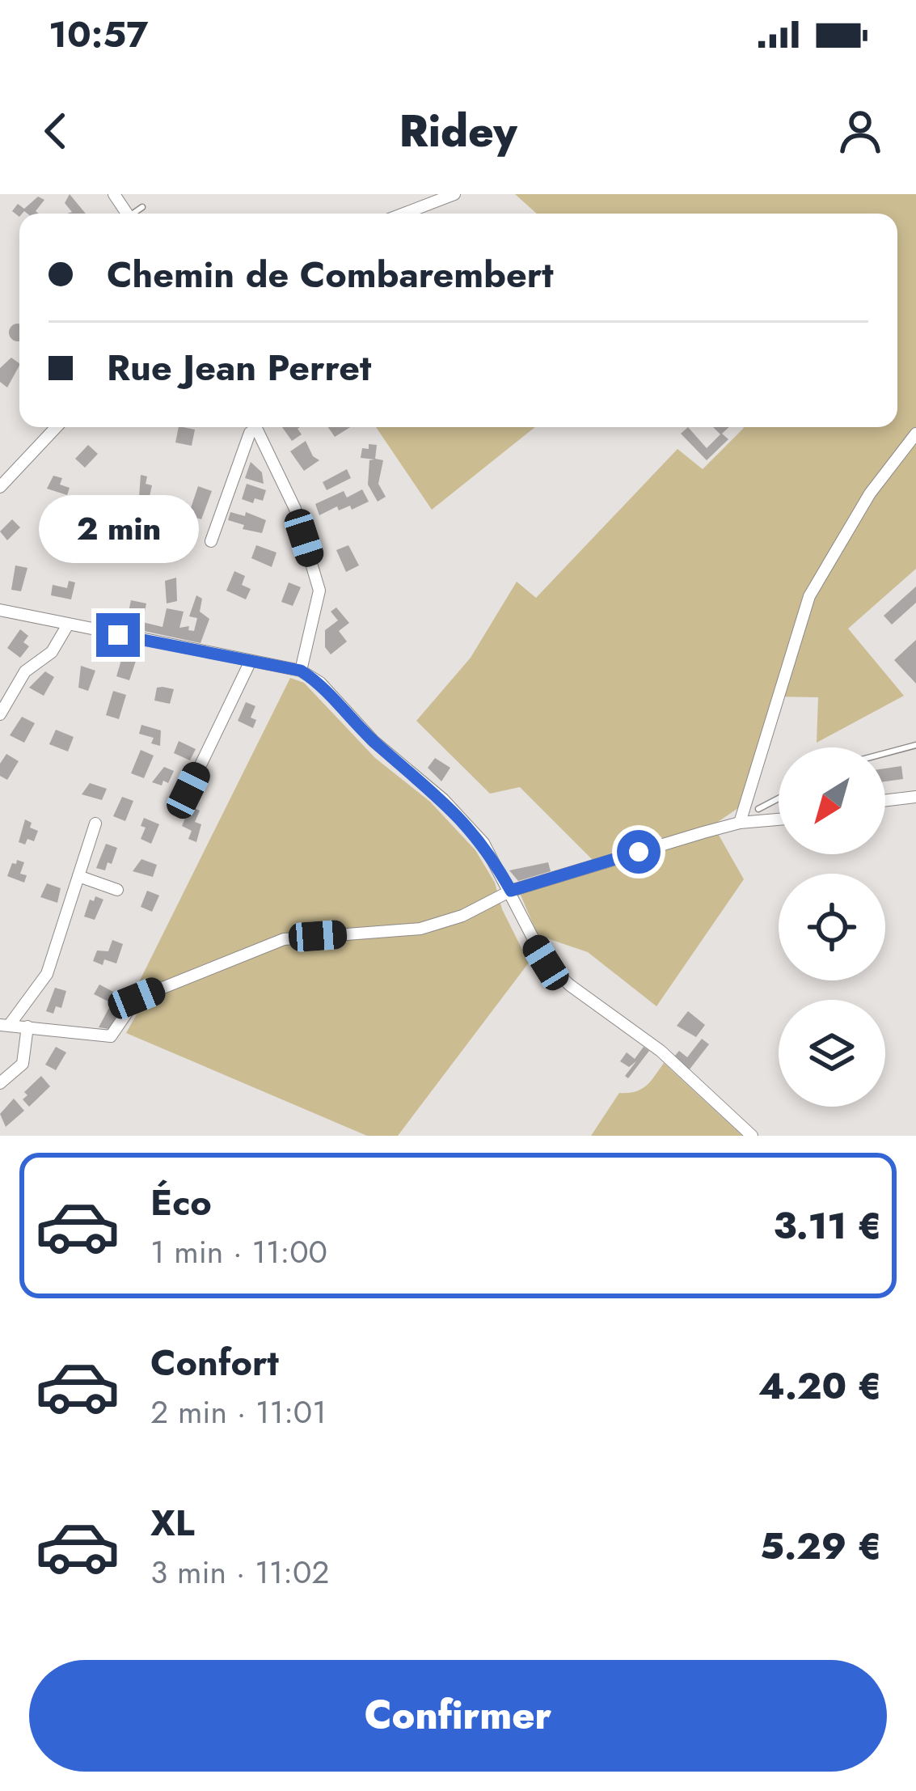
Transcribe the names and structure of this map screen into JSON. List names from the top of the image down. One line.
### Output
{"north":"bottom left","page":{"status":"10:57","header":"Ridey","banner":["Chemin de Combarembert","Rue Jean Perret"],"bubble":"2 min","list":[{"name":"Éco","note":"1 min · 11:00","value":"3.11 €"},{"name":"Confort","note":"2 min · 11:01","value":"4.20 €"},{"name":"XL","note":"3 min · 11:02","value":"5.29 €"}],"buttons":"Confirmer"}}
